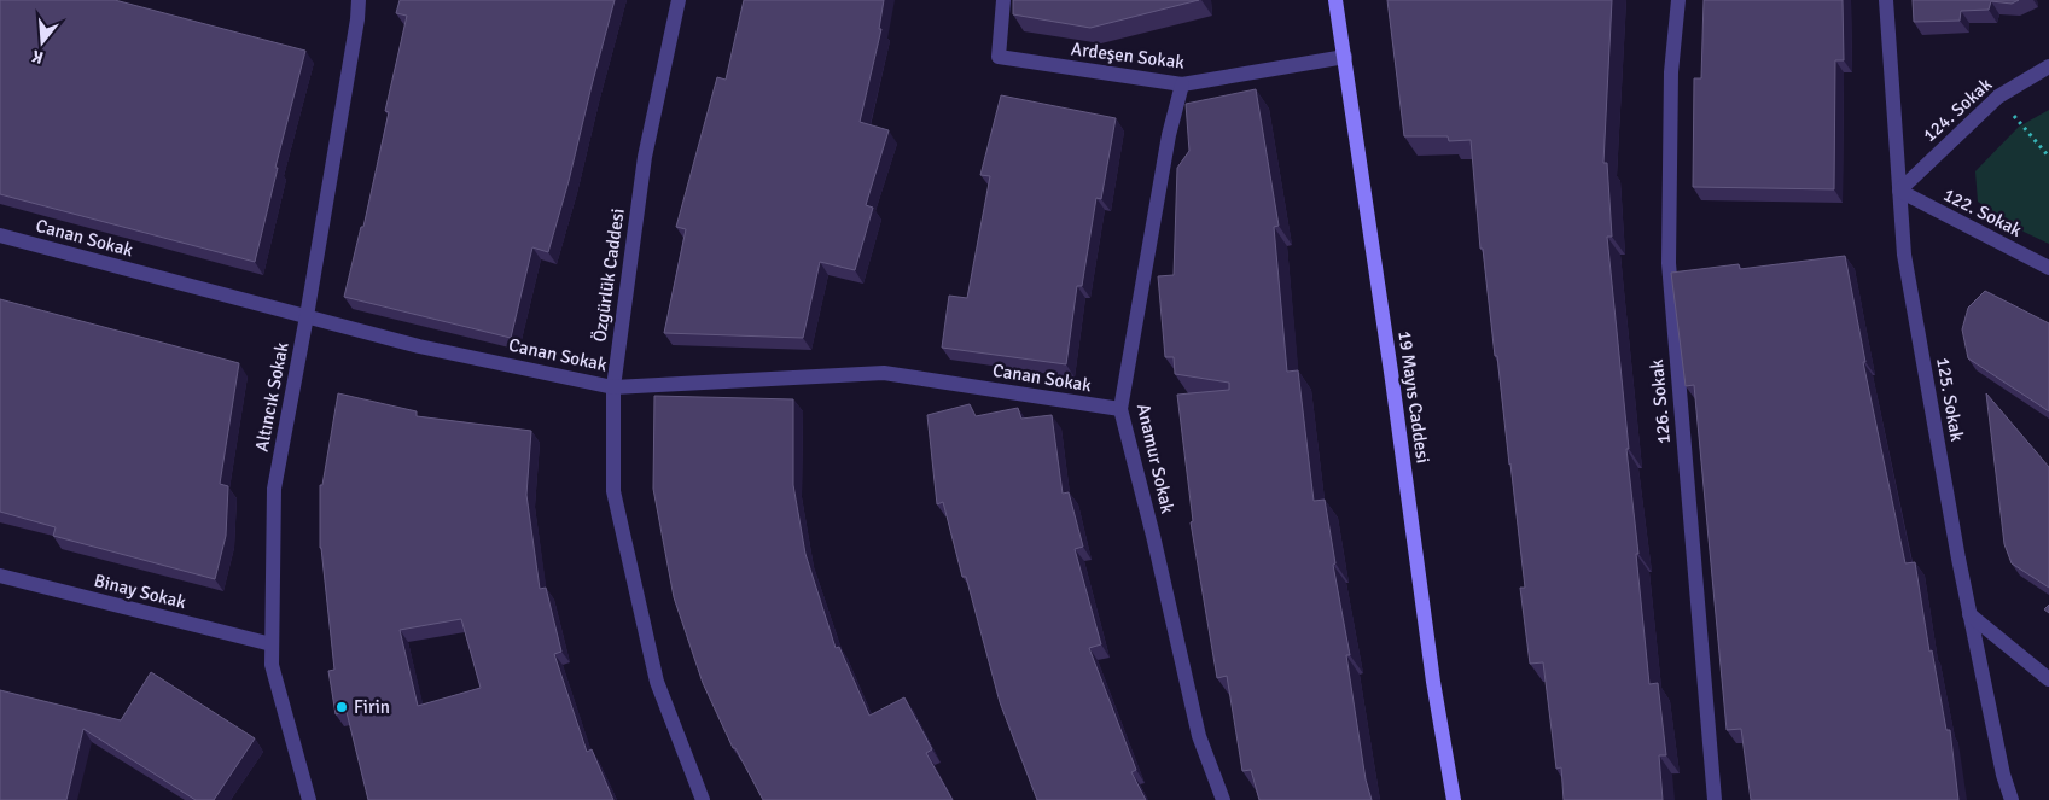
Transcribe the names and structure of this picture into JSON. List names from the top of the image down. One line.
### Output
{"streets":{"main road":["19 Mayıs Caddesi"],"street":["Ardeşen Sokak","124. Sokak","122. Sokak","Canan Sokak","Özgürlük Caddesi","Altıncık Sokak","125. Sokak","126. Sokak","Anamur Sokak","Binay Sokak"]},"crossings":[["Ardeşen Sokak","19 Mayıs Caddesi"],["Ardeşen Sokak","Anamur Sokak"],["124. Sokak","122. Sokak"],["124. Sokak","125. Sokak"],["122. Sokak","125. Sokak"],["Canan Sokak","Özgürlük Caddesi"],["Canan Sokak","Altıncık Sokak"],["Canan Sokak","Anamur Sokak"],["Altıncık Sokak","Binay Sokak"]],"places":["Firin"],"north":"bottom"}
